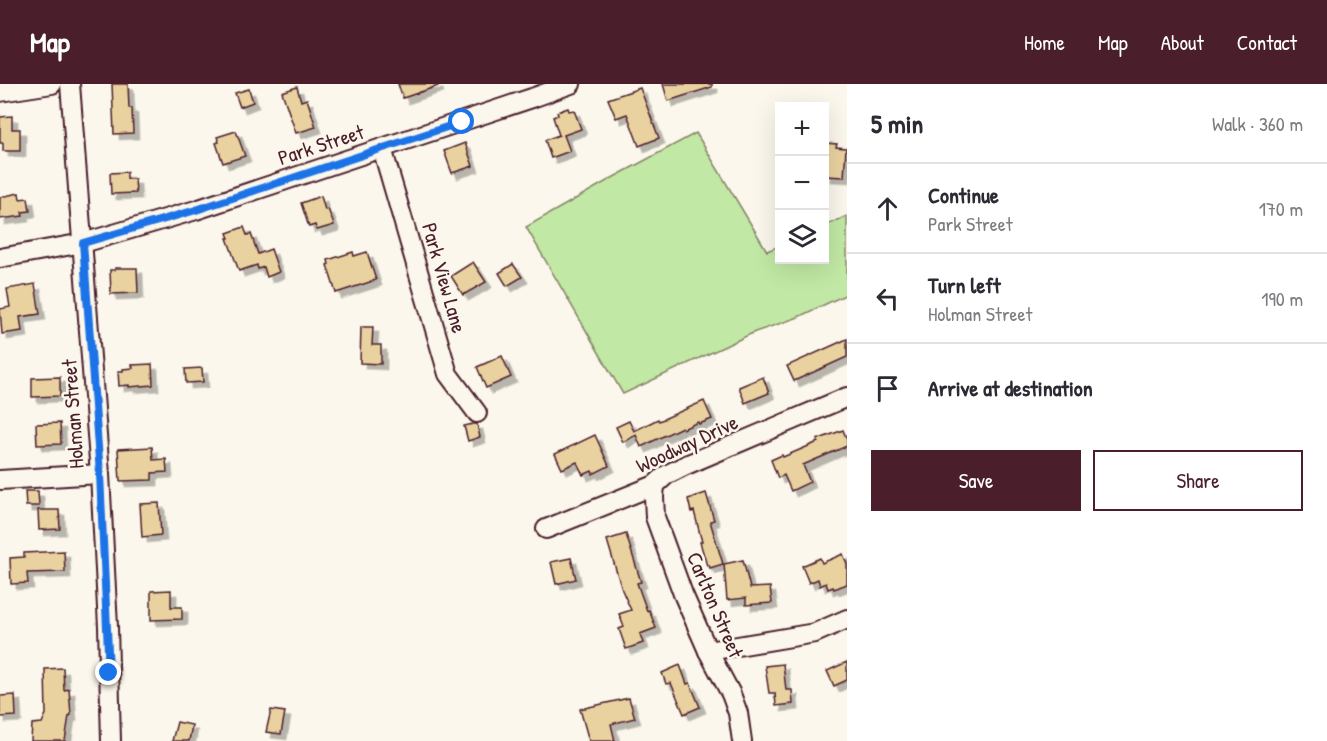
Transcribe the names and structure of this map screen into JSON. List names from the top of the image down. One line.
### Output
{"streets":{"street":["Park Street","Park View Lane","Holman Street","Woodway Drive","Carlton Street"]},"crossings":[["Park Street","Park View Lane"],["Park Street","Holman Street"],["Woodway Drive","Carlton Street"]],"page":{"header":"Map","nav":["Home","Map","About","Contact"],"heading":["5 min","Walk · 360 m"],"map_buttons":["+","−"],"list":[["Continue","Park Street","170 m"],["Turn left","Holman Street","190 m"],"Arrive at destination"],"buttons":["Save","Share"]}}
